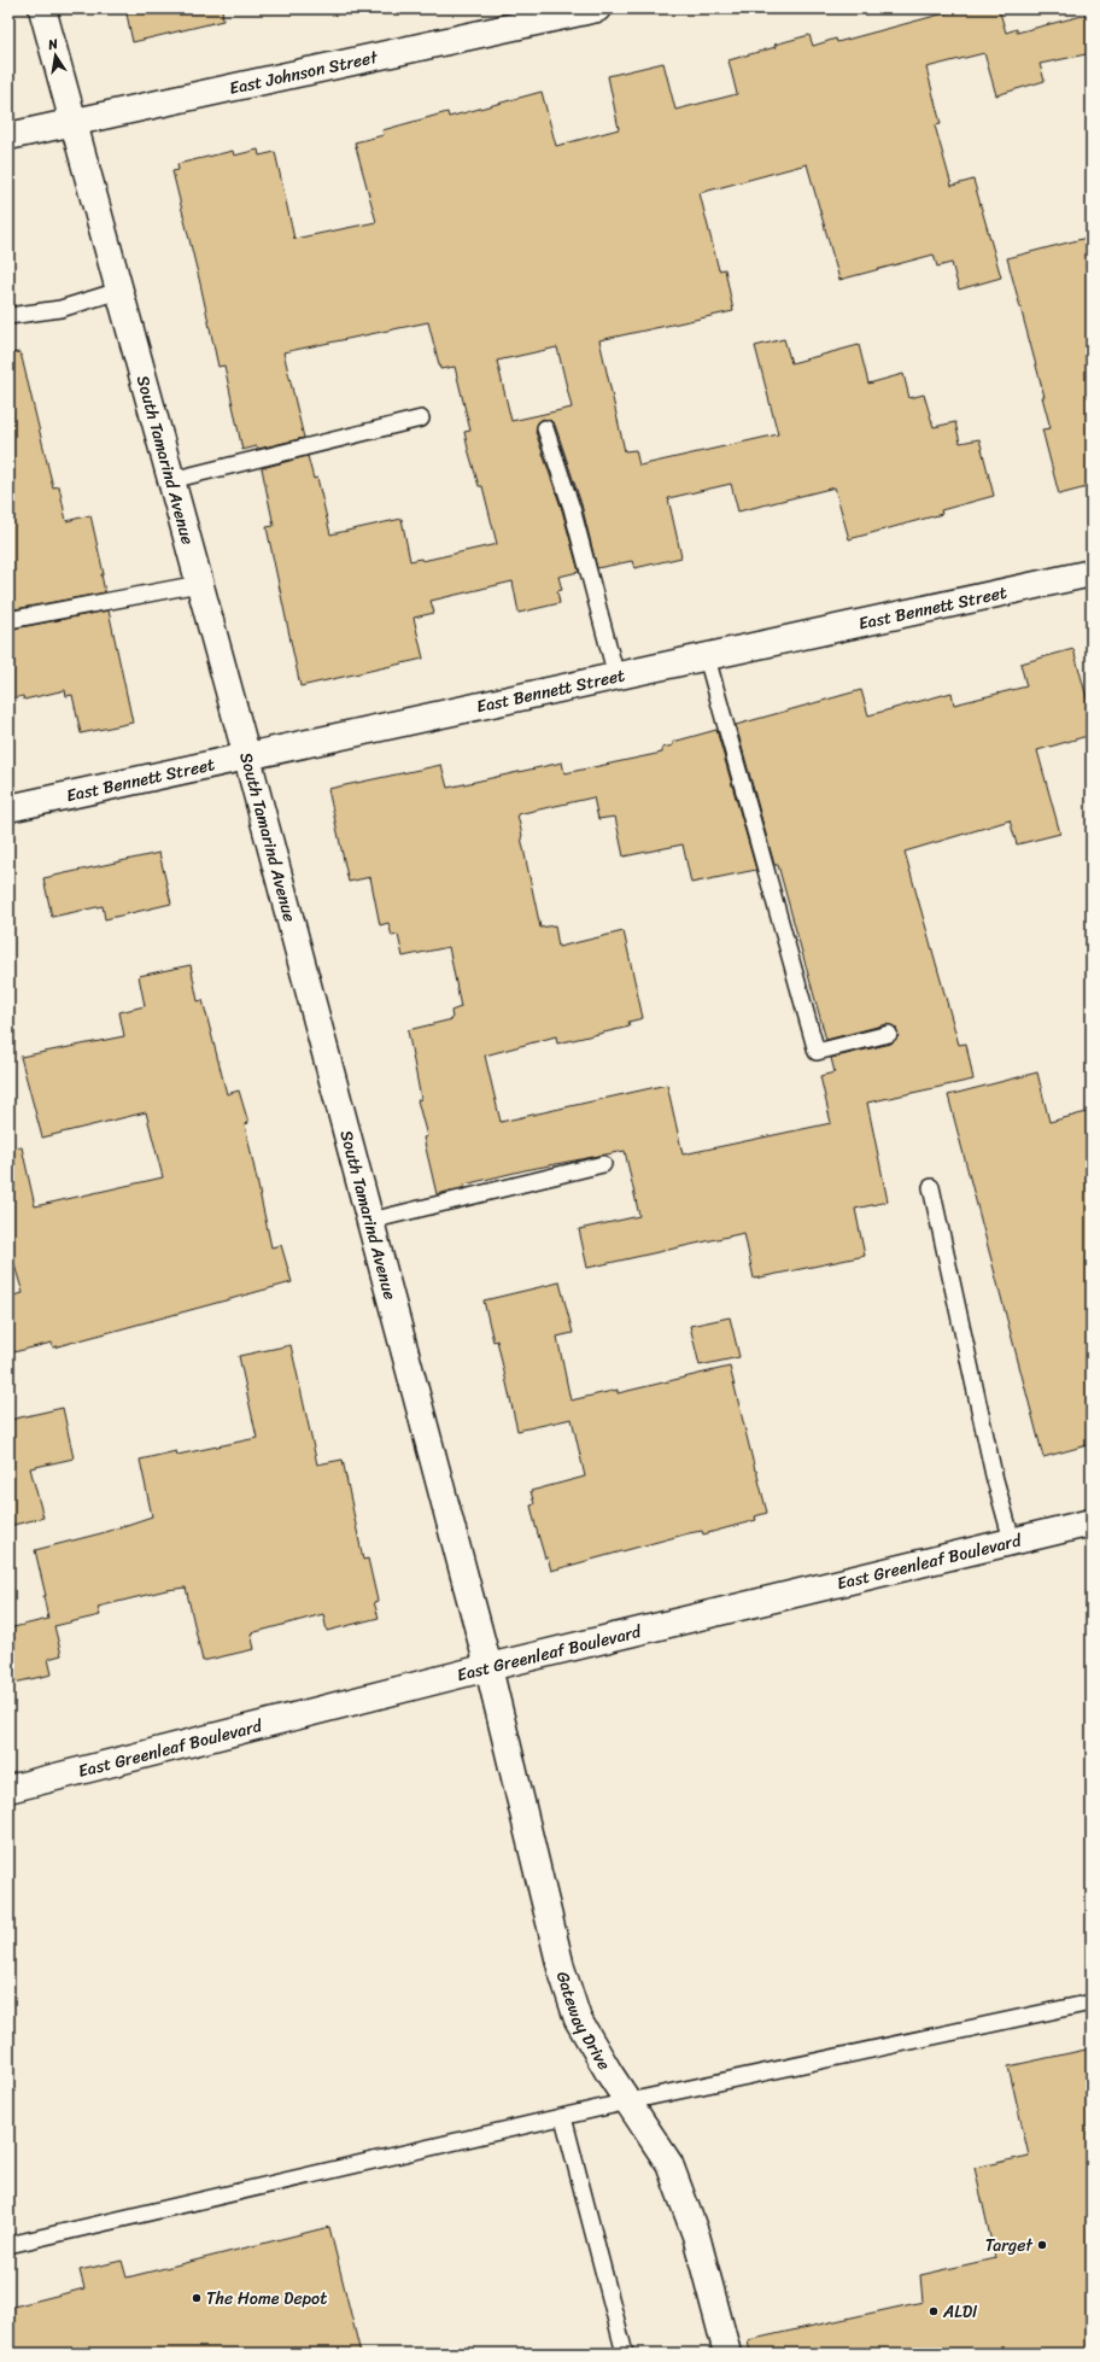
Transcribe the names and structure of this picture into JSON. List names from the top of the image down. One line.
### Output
{"streets":{"street":["East Johnson Street","South Tamarind Avenue","East Bennett Street","East Greenleaf Boulevard","Gateway Drive"]},"crossings":[["East Johnson Street","South Tamarind Avenue"],["South Tamarind Avenue","East Bennett Street"],["South Tamarind Avenue","East Greenleaf Boulevard"],["South Tamarind Avenue","Gateway Drive"],["East Greenleaf Boulevard","Gateway Drive"]],"places":["Target","The Home Depot","ALDI"],"north":"top"}
